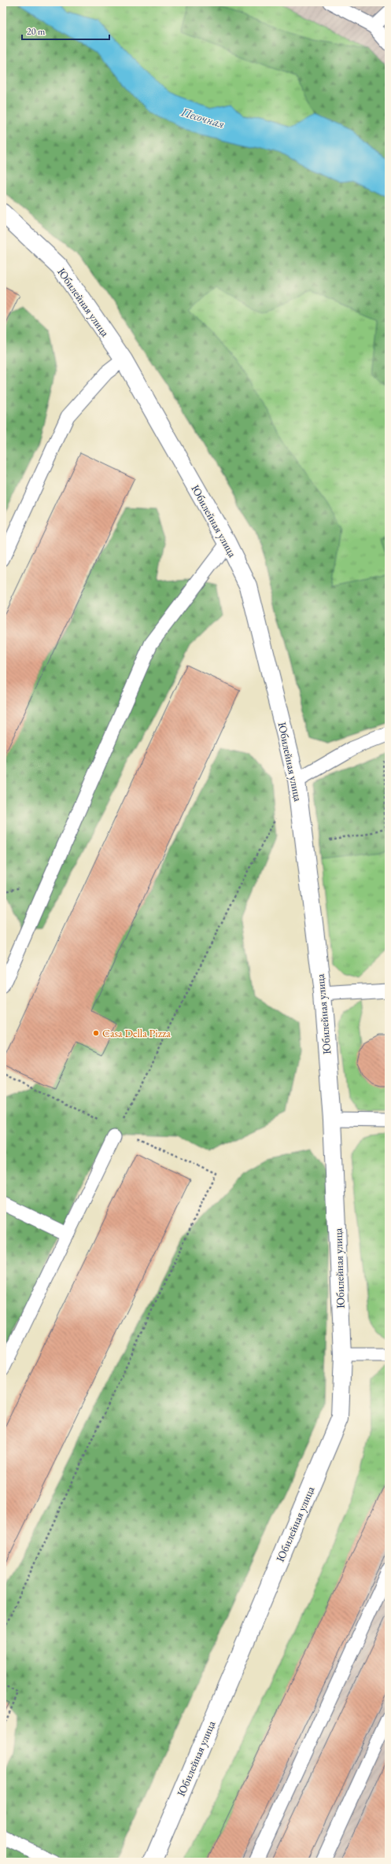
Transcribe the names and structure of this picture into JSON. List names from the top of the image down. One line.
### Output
{"streets":{"street":["Юбилейная улица"]},"water":["Песочная"],"places":["Casa Della Pizza"],"scale_bar":"20 m"}
